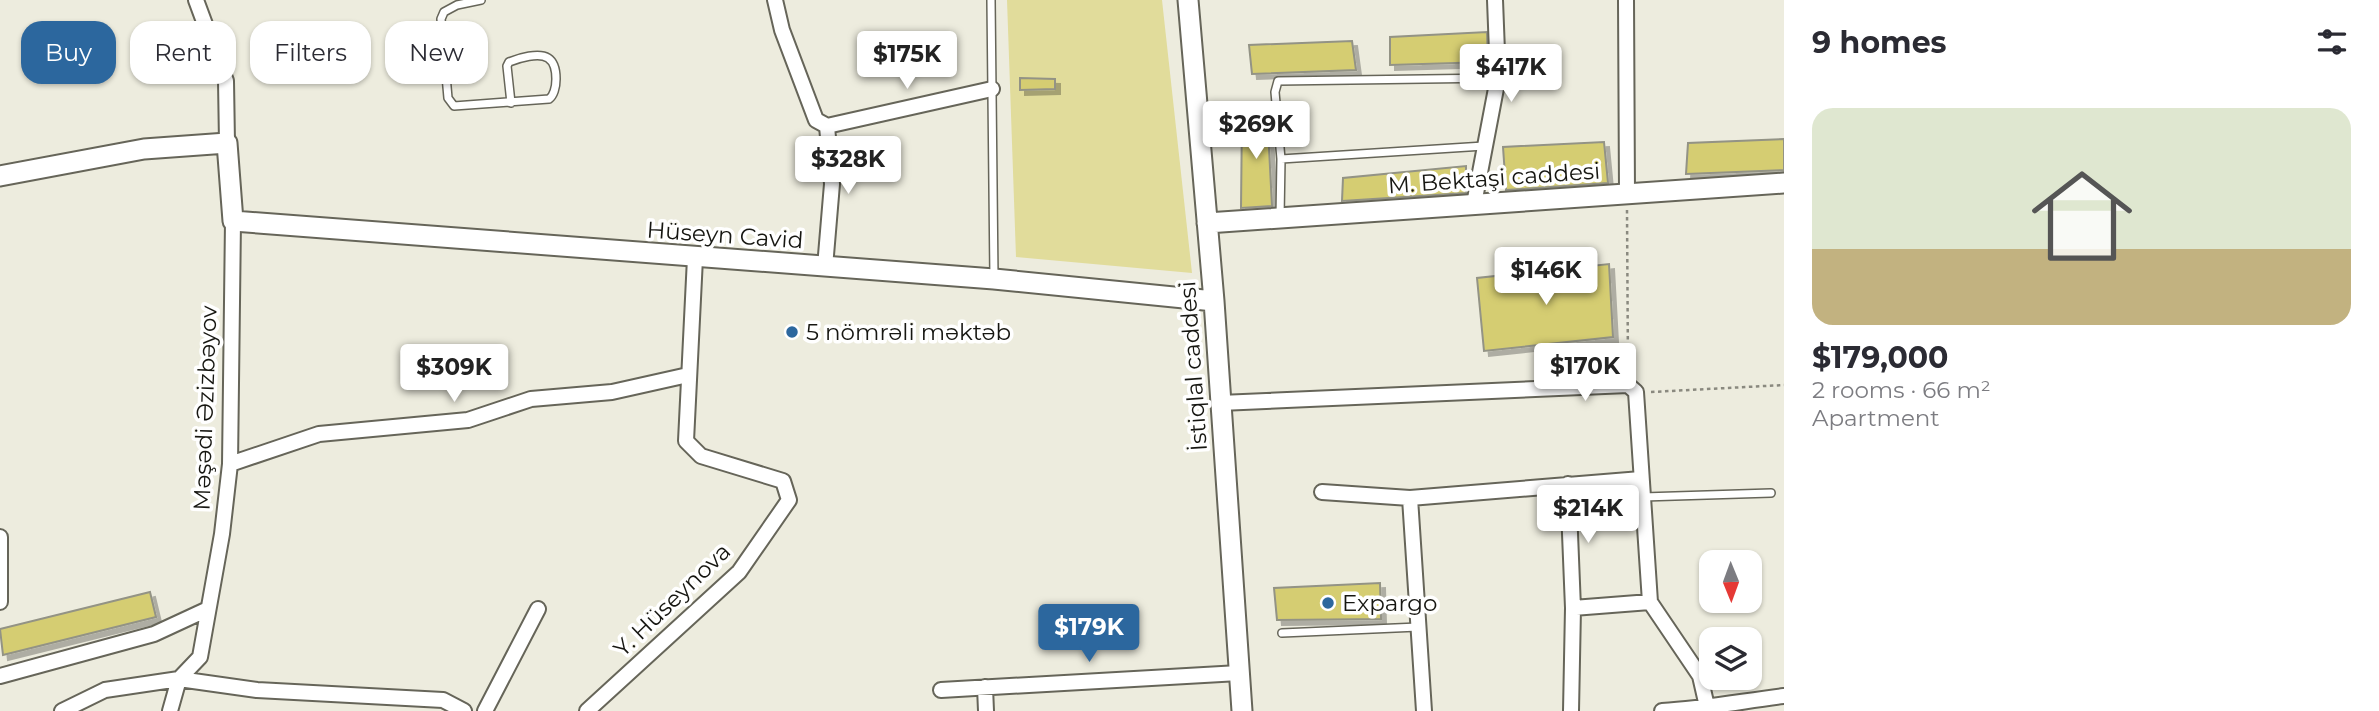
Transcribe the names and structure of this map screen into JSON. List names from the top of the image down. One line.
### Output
{"streets":{"main road":["M. Bektaşi caddesi","Hüseyn Cavid","İstiqlal caddesi"],"street":["Məşədi Əzizbəyov","Y. Hüseynova"]},"crossings":[["M. Bektaşi caddesi","İstiqlal caddesi"],["Hüseyn Cavid","İstiqlal caddesi"],["Hüseyn Cavid","Məşədi Əzizbəyov"],["Hüseyn Cavid","Y. Hüseynova"]],"places":["5 nömrəli məktəb","Expargo"],"north":"bottom","page":{"heading":"9 homes","chip":["Buy","Rent","Filters","New"],"price":["$175K","$417K","$269K","$328K","$146K","$170K","$309K","$214K","$179K"],"list":[{"name":"$179,000","note":"2 rooms · 66 m² · Apartment"}]}}
